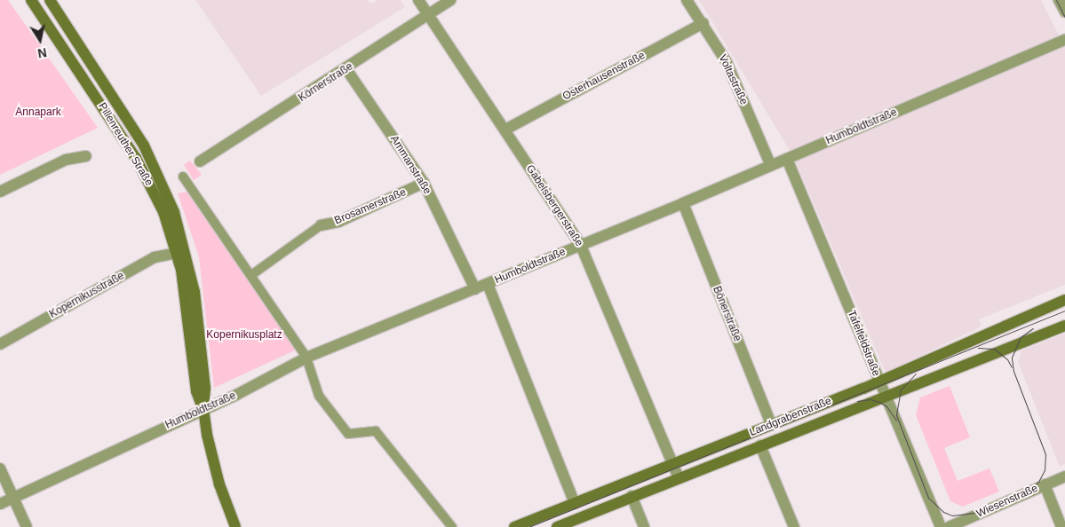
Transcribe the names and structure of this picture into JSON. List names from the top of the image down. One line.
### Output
{"streets":{"main road":["Pillenreuther Straße","Landgrabenstraße"],"street":["Osterhausenstraße","Voltastraße","Körnerstraße","Humboldtstraße","Ammanstraße","Gabelsbergerstraße","Brosamerstraße","Kopernikusstraße","Bönerstraße","Tafelfeldstraße","Wiesenstraße"]},"crossings":[["Osterhausenstraße","Voltastraße"],["Osterhausenstraße","Gabelsbergerstraße"],["Voltastraße","Humboldtstraße"],["Körnerstraße","Ammanstraße"],["Körnerstraße","Gabelsbergerstraße"],["Humboldtstraße","Pillenreuther Straße"],["Humboldtstraße","Ammanstraße"],["Humboldtstraße","Gabelsbergerstraße"],["Humboldtstraße","Bönerstraße"],["Humboldtstraße","Tafelfeldstraße"],["Pillenreuther Straße","Kopernikusstraße"],["Ammanstraße","Brosamerstraße"],["Gabelsbergerstraße","Landgrabenstraße"],["Bönerstraße","Landgrabenstraße"],["Tafelfeldstraße","Landgrabenstraße"]],"parks":["Annapark","Kopernikusplatz"],"north":"bottom"}
